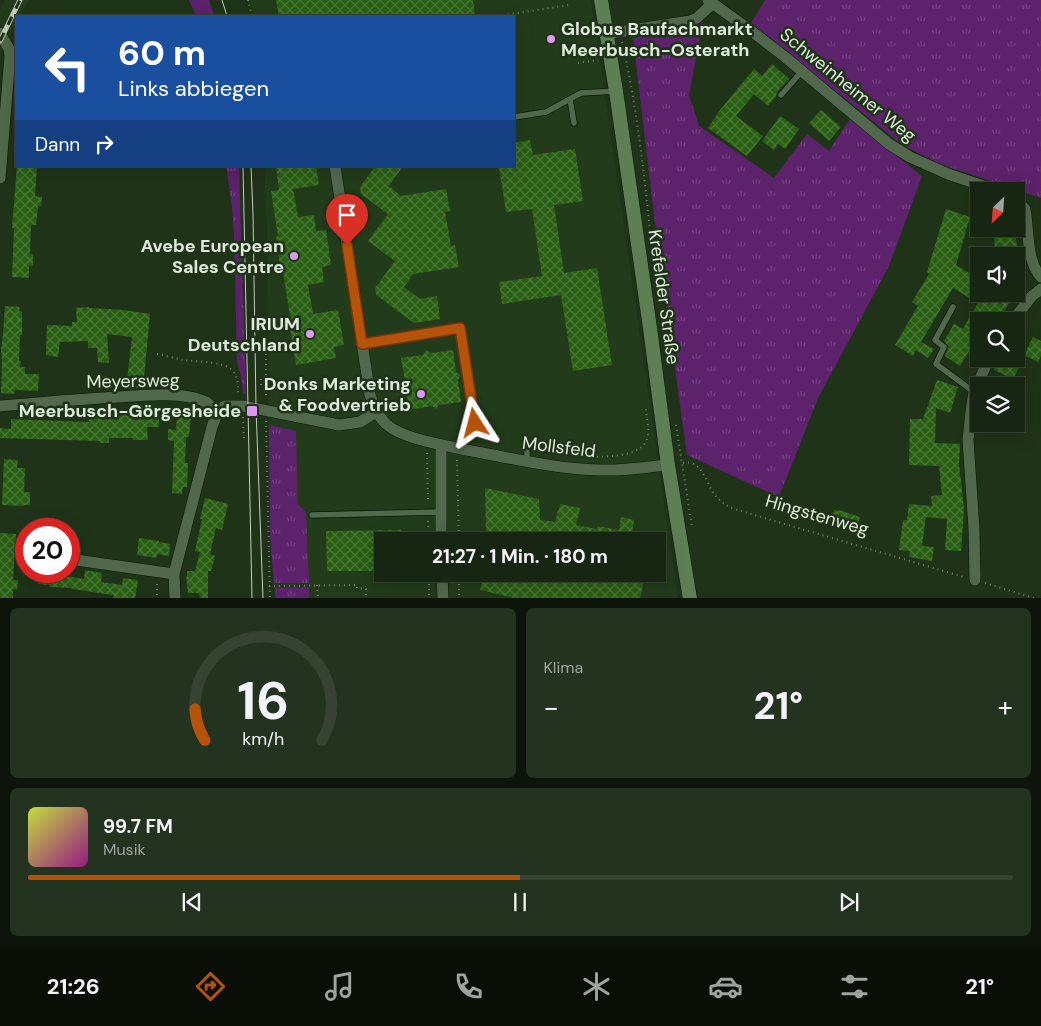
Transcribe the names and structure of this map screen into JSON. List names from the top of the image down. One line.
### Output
{"streets":{"main road":["Krefelder Straße"],"street":["Schweinheimer Weg","Meyersweg","Mollsfeld"],"path":["Hingstenweg"]},"crossings":[["Schweinheimer Weg","Krefelder Straße"],["Krefelder Straße","Mollsfeld"],["Krefelder Straße","Hingstenweg"],["Mollsfeld","Hingstenweg"]],"places":{"other":["Globus Baufachmarkt Meerbusch-Osterath","Avebe European Sales Centre","IRIUM Deutschland","Donks Marketing & Foodvertrieb"],"transit":["Meerbusch-Görgesheide"]},"north":"bottom left","page":{"turn":["60 m","Links abbiegen"],"then":"Dann","limit":"20","trip":"21:27 · 1 Min. · 180 m","tile":"Klima","heat":["−","21°","+"],"song":["99.7 FM","Musik"],"tabs":["21:26","21°"],"gauge":["16","km/h"]}}
